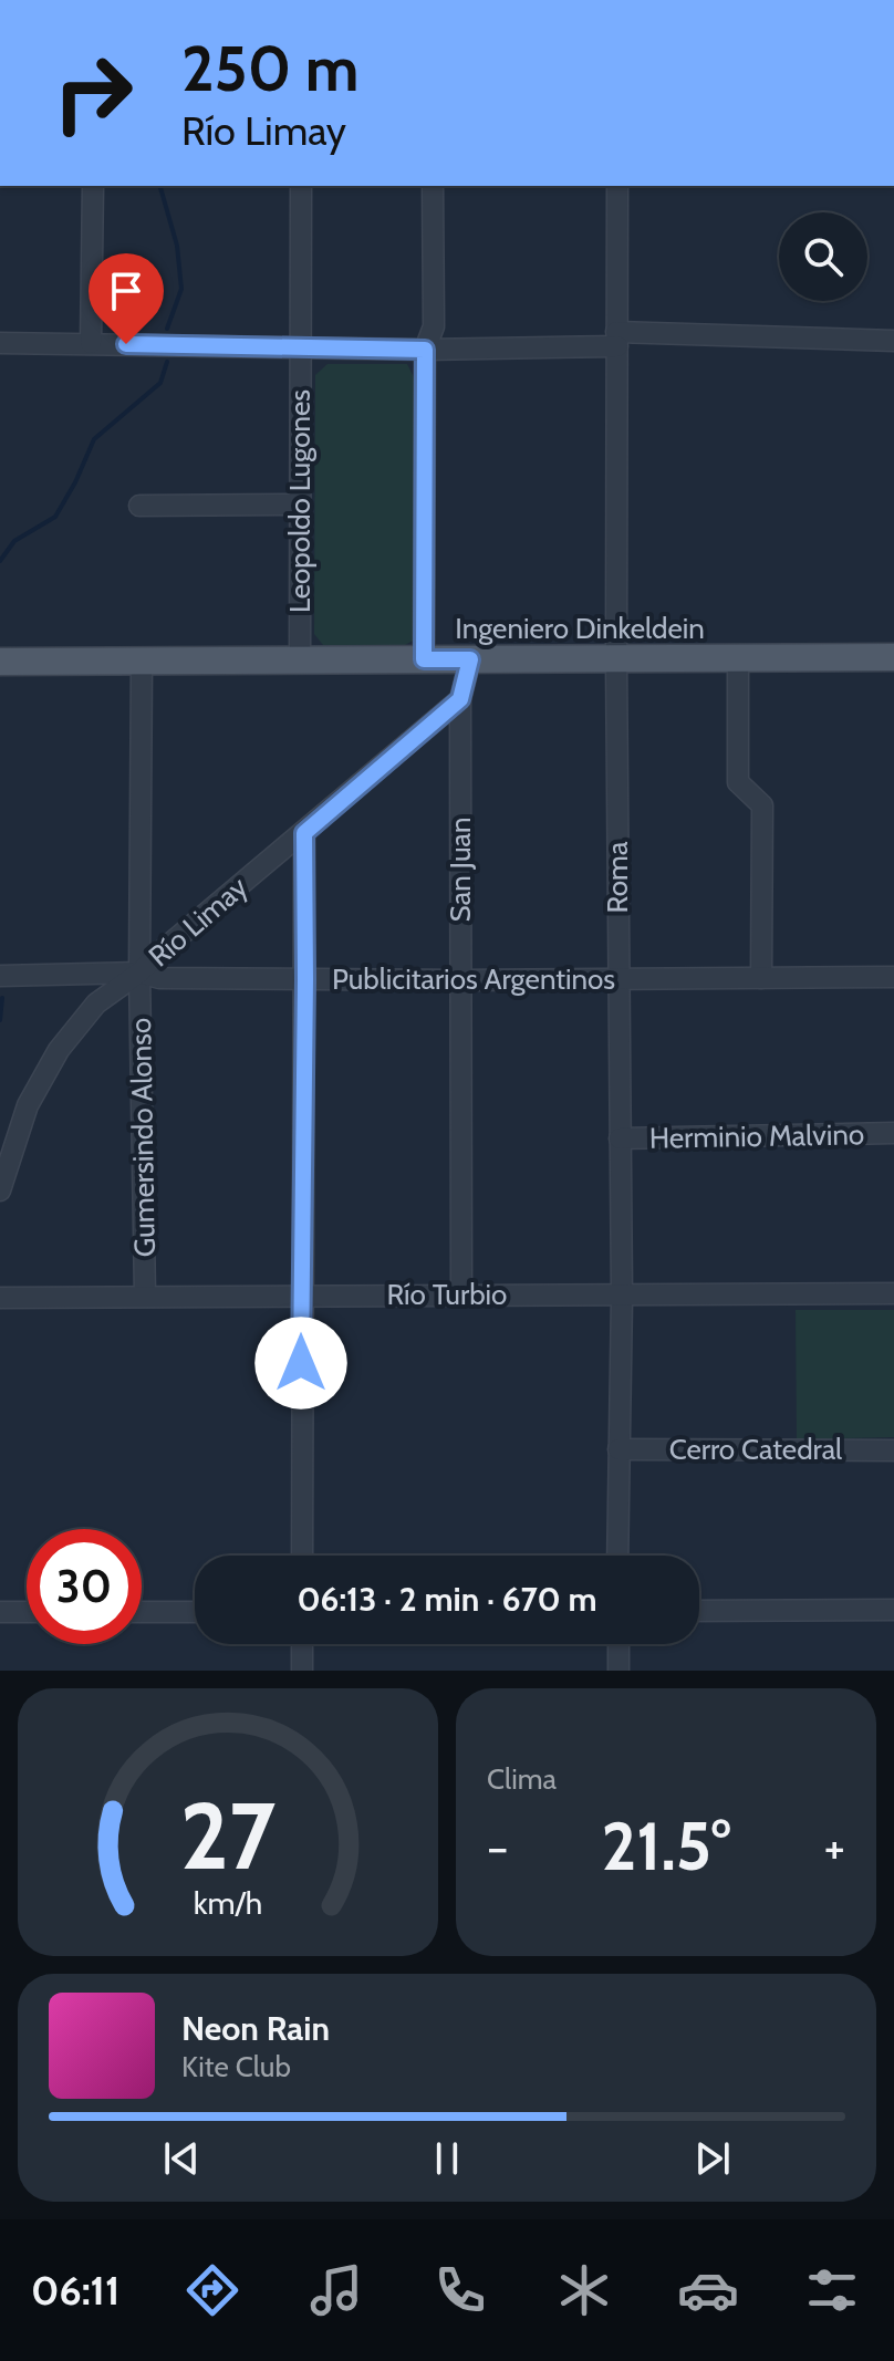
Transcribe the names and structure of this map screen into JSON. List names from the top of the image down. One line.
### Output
{"streets":{"main road":["Ingeniero Dinkeldein"],"street":["Leopoldo Lugones","San Juan","Roma","Río Limay","Publicitarios Argentinos","Herminio Malvino","Gumersindo Alonso","Río Turbio","Cerro Catedral"]},"crossings":[["Leopoldo Lugones","Ingeniero Dinkeldein"],["Ingeniero Dinkeldein","San Juan"],["Ingeniero Dinkeldein","Roma"],["Ingeniero Dinkeldein","Gumersindo Alonso"],["San Juan","Río Limay"],["San Juan","Publicitarios Argentinos"],["San Juan","Río Turbio"],["Roma","Publicitarios Argentinos"],["Roma","Herminio Malvino"],["Roma","Río Turbio"],["Roma","Cerro Catedral"],["Río Limay","Publicitarios Argentinos"],["Río Limay","Gumersindo Alonso"],["Publicitarios Argentinos","Gumersindo Alonso"],["Gumersindo Alonso","Río Turbio"]],"page":{"turn":["250 m","Río Limay"],"limit":"30","trip":"06:13 · 2 min · 670 m","tile":"Clima","heat":["−","21.5°","+"],"song":["Neon Rain","Kite Club"],"tabs":"06:11","gauge":["27","km/h"]}}
